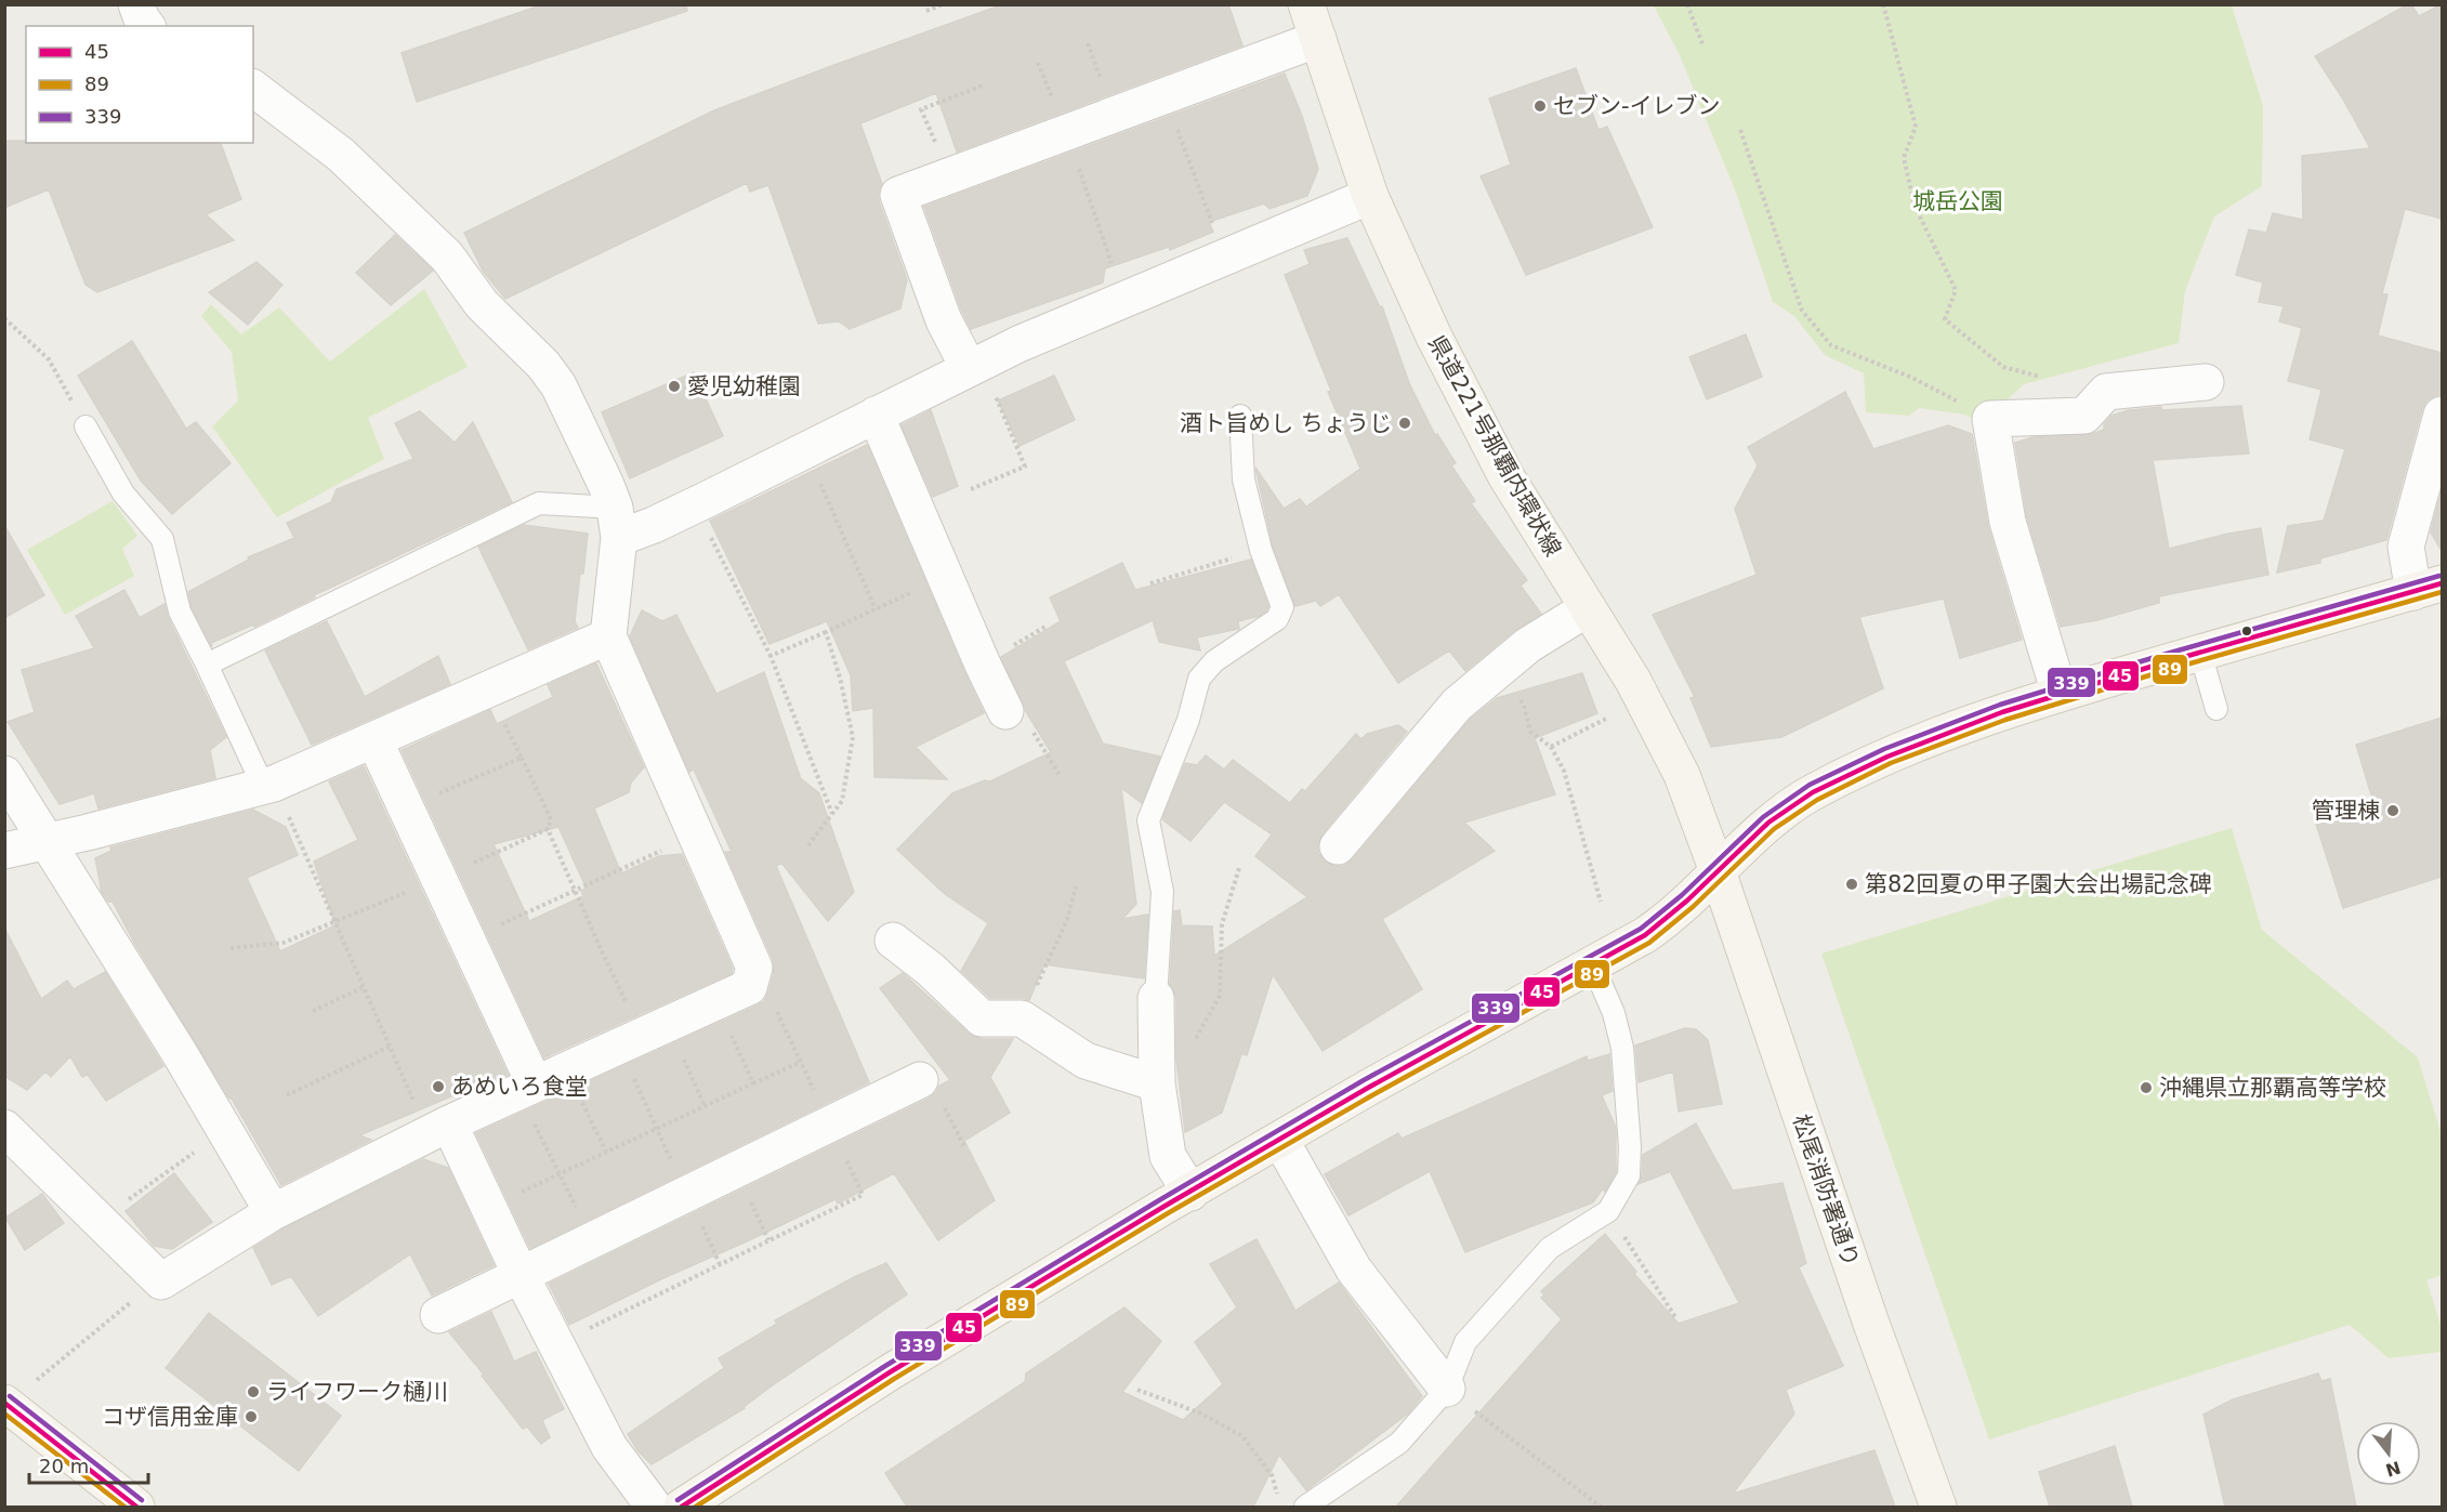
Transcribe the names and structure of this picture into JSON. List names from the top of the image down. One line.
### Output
{"streets":{"main road":["県道221号那覇内環状線","松尾消防署通り"]},"crossings":[["県道221号那覇内環状線","松尾消防署通り"]],"parks":["城岳公園"],"places":["セブン-イレブン","愛児幼稚園","酒ト旨めし ちょうじ","管理棟","第82回夏の甲子園大会出場記念碑","あめいろ食堂","沖縄県立那覇高等学校","ライフワーク樋川","コザ信用金庫"],"lines":["transit line 339","transit line 45","transit line 89"],"legend":["45","89","339"],"scale_bar":"20 m","north":"bottom"}
